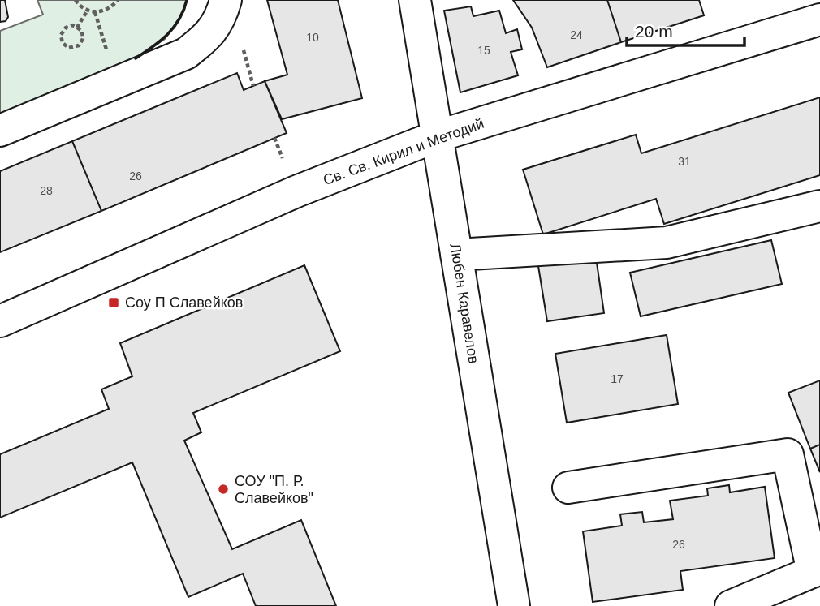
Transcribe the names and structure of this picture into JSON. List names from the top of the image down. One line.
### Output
{"streets":{"street":["Св. Св. Кирил и Методий","Любен Каравелов"]},"crossings":[["Св. Св. Кирил и Методий","Любен Каравелов"]],"places":{"transit":["Соу П Славейков"],"other":["СОУ \"П. Р. Славейков\""]},"house_numbers":["24","10","15","31","26","28","17","26"],"scale_bar":"20 m"}
